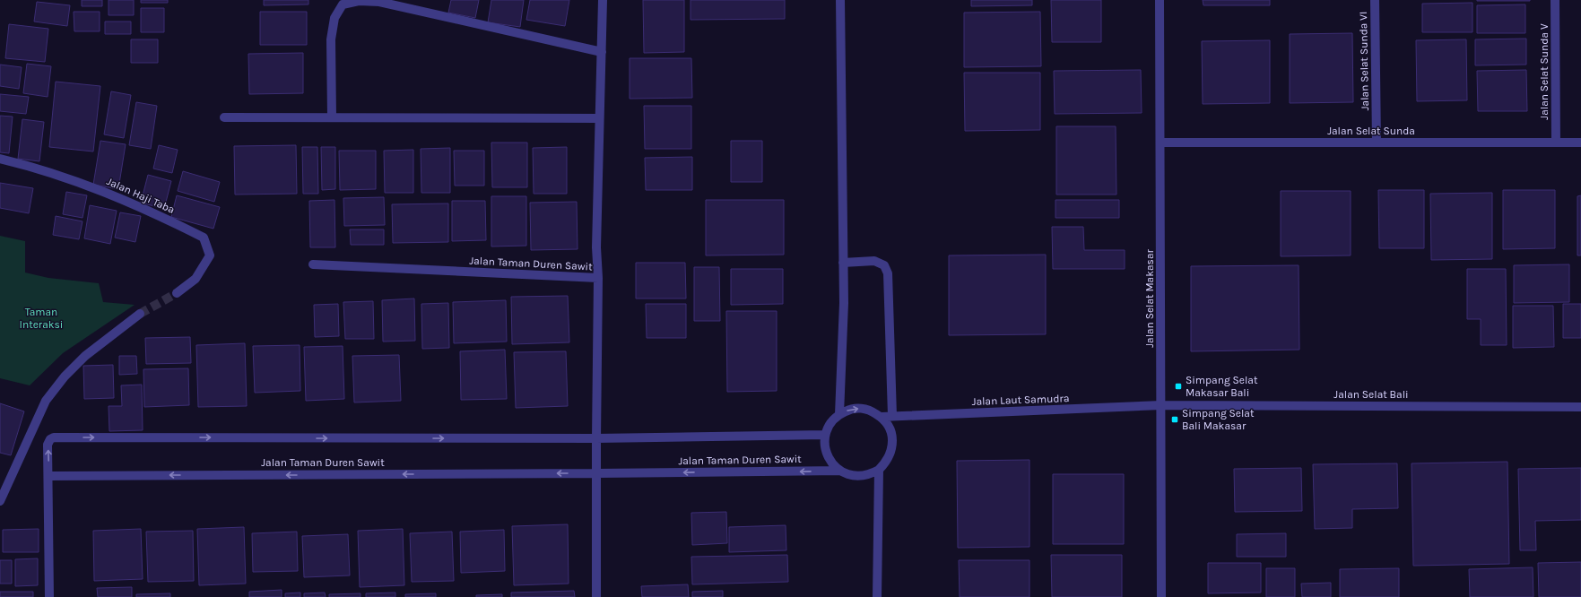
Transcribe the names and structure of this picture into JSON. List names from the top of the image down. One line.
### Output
{"streets":{"street":["Jalan Selat Sunda VI","Jalan Selat Sunda V","Jalan Selat Sunda","Jalan Haji Taba","Jalan Taman Duren Sawit","Jalan Selat Makasar","Jalan Selat Bali","Jalan Laut Samudra"]},"crossings":[["Jalan Selat Sunda VI","Jalan Selat Sunda"],["Jalan Selat Sunda V","Jalan Selat Sunda"],["Jalan Selat Sunda","Jalan Selat Makasar"],["Jalan Taman Duren Sawit","Jalan Laut Samudra"],["Jalan Selat Makasar","Jalan Selat Bali"],["Jalan Selat Makasar","Jalan Laut Samudra"],["Jalan Selat Bali","Jalan Laut Samudra"]],"parks":["Taman Interaksi"],"places":{"transit":["Simpang Selat Makasar Bali","Simpang Selat Bali Makasar"]}}
